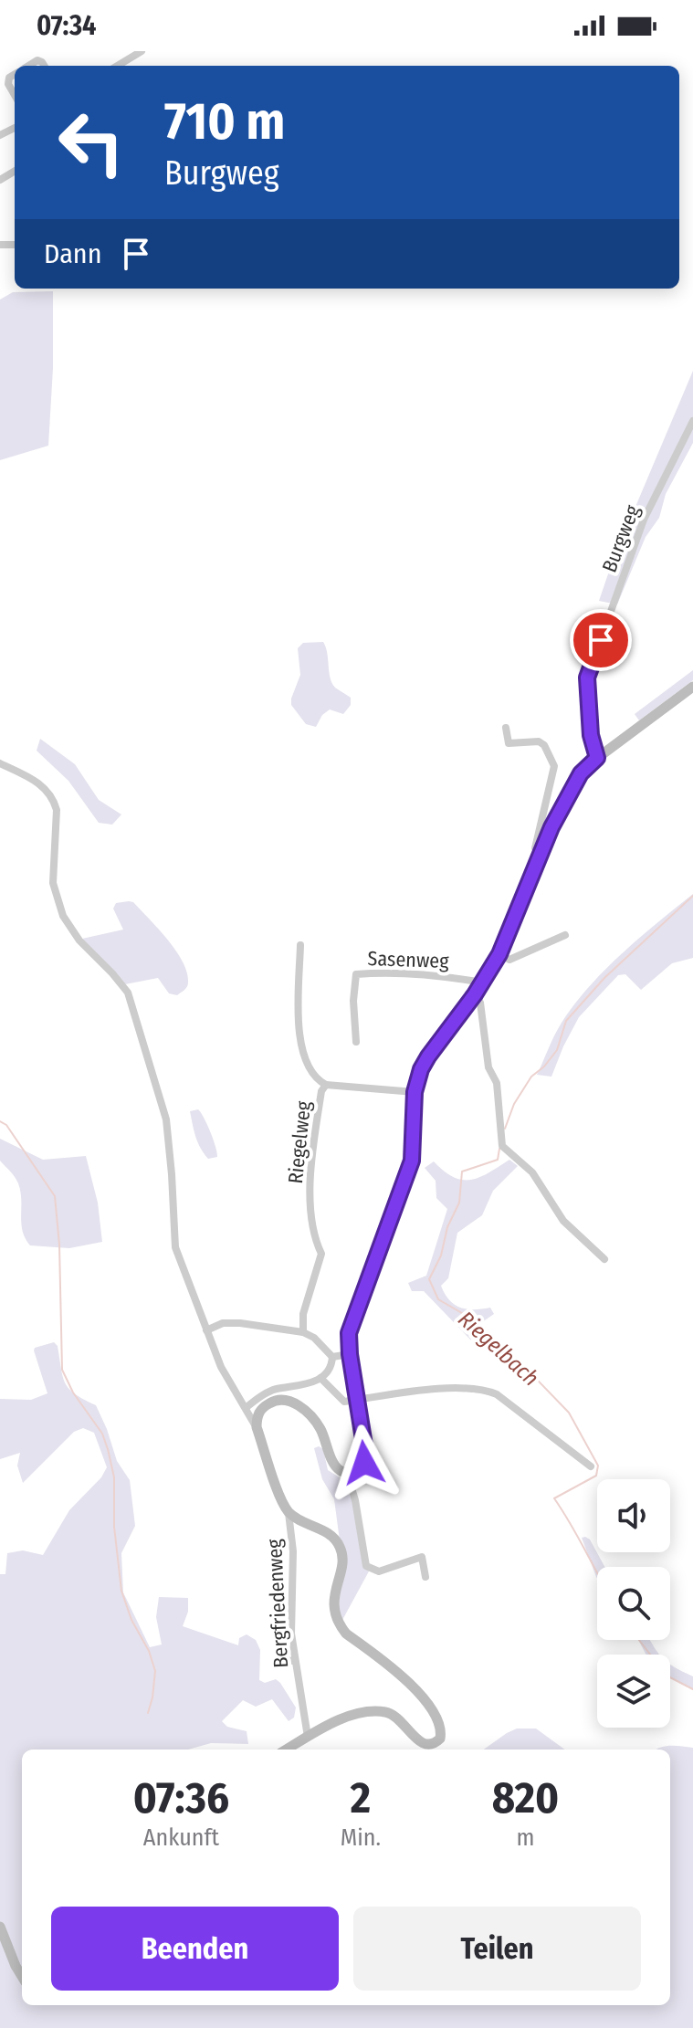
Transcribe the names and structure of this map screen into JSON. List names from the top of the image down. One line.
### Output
{"streets":{"street":["Burgweg","Sasenweg","Riegelweg","Bergfriedenweg"]},"water":["Riegelbach"],"page":{"status":"07:34","turn":["710 m","Burgweg"],"then":"Dann","eta":["07:36","Ankunft","2","Min.","820","m"],"buttons":["Beenden","Teilen"]}}
